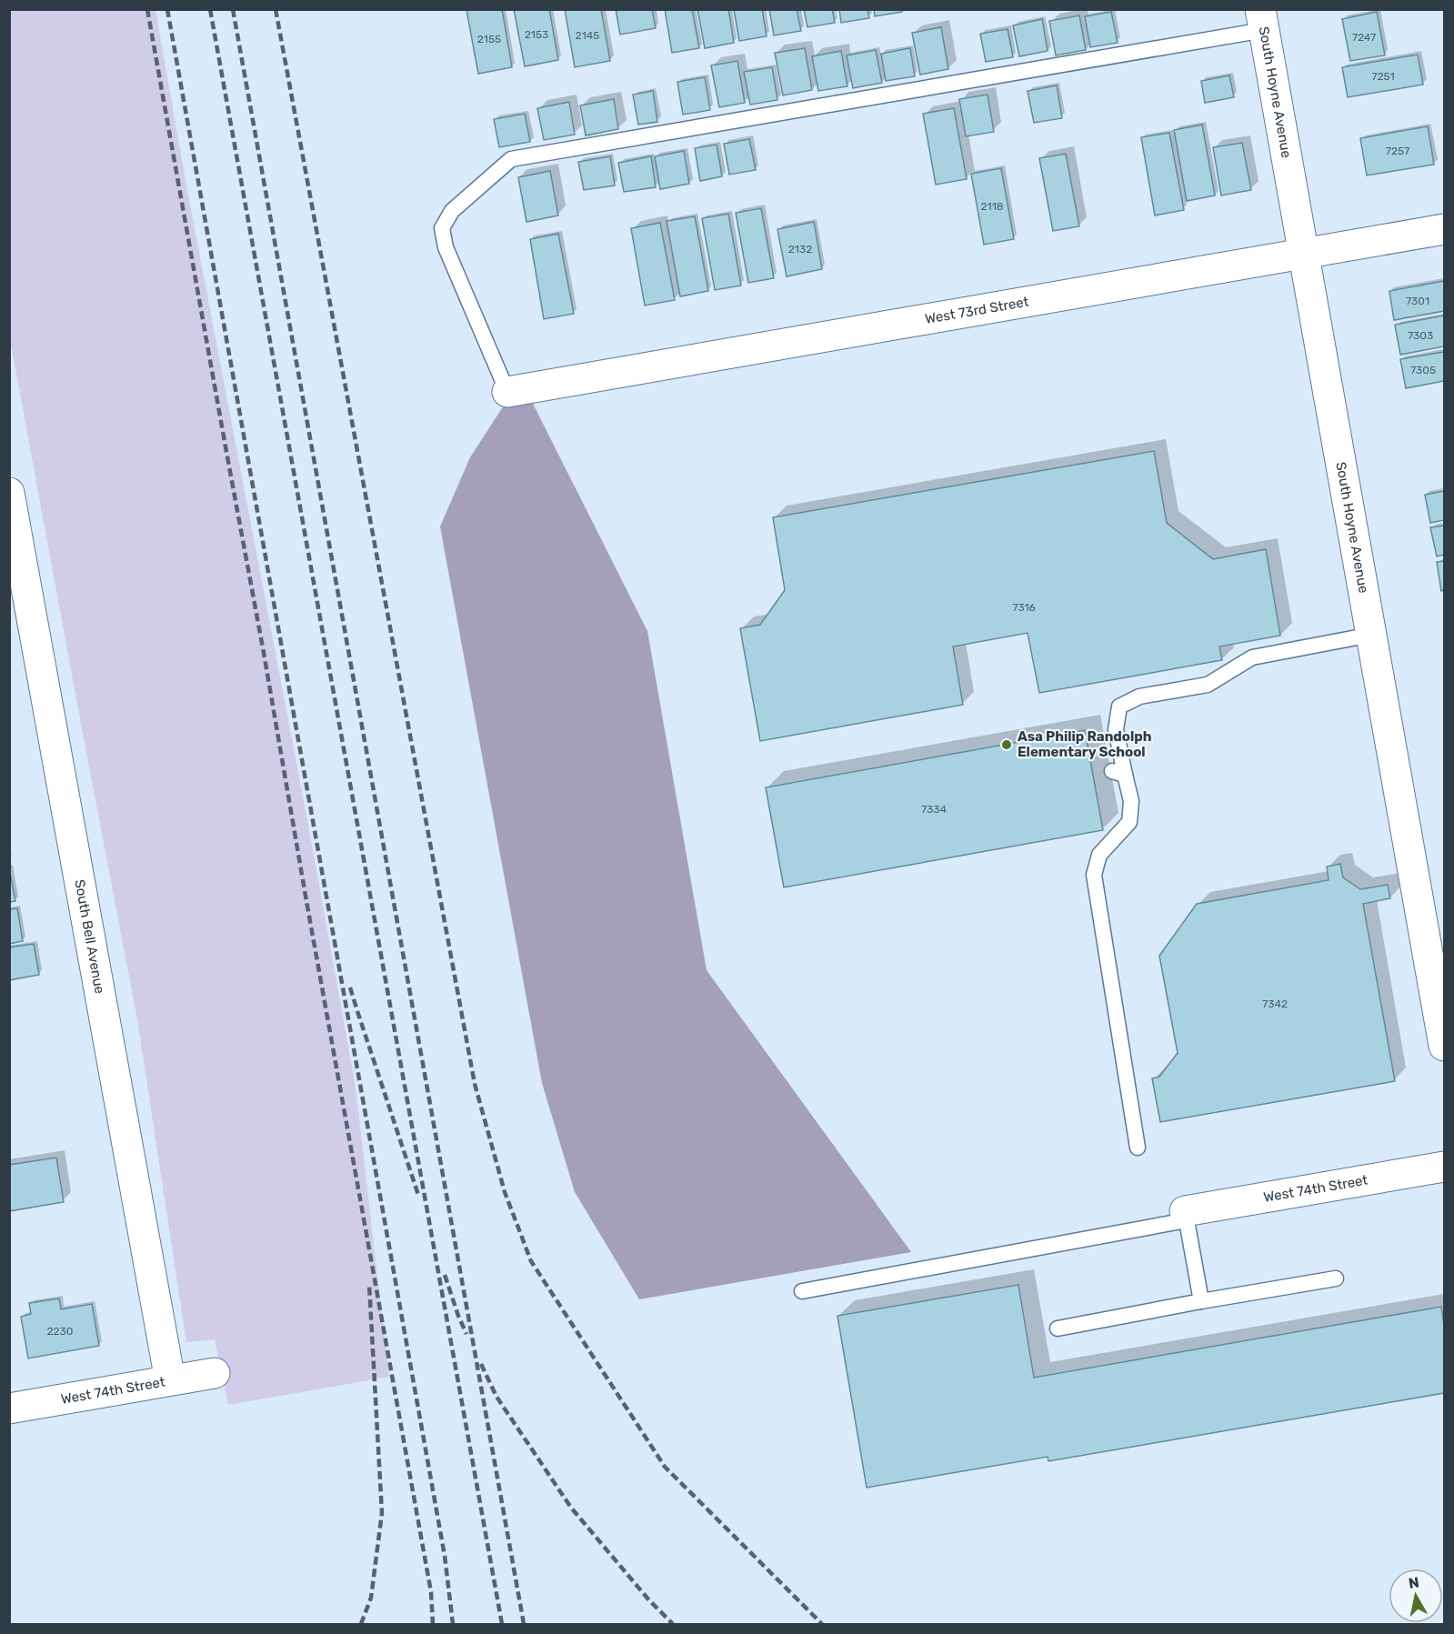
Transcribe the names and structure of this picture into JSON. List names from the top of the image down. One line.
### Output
{"streets":{"street":["South Hoyne Avenue","West 73rd Street","South Bell Avenue","West 74th Street"]},"crossings":[["South Hoyne Avenue","West 73rd Street"],["South Bell Avenue","West 74th Street"]],"places":["Asa Philip Randolph Elementary School"],"house_numbers":["2153","2145","7247","2155","7251","7257","2118","2132","7301","7303","7305","7316","7334","7342","2230"],"north":"top"}
